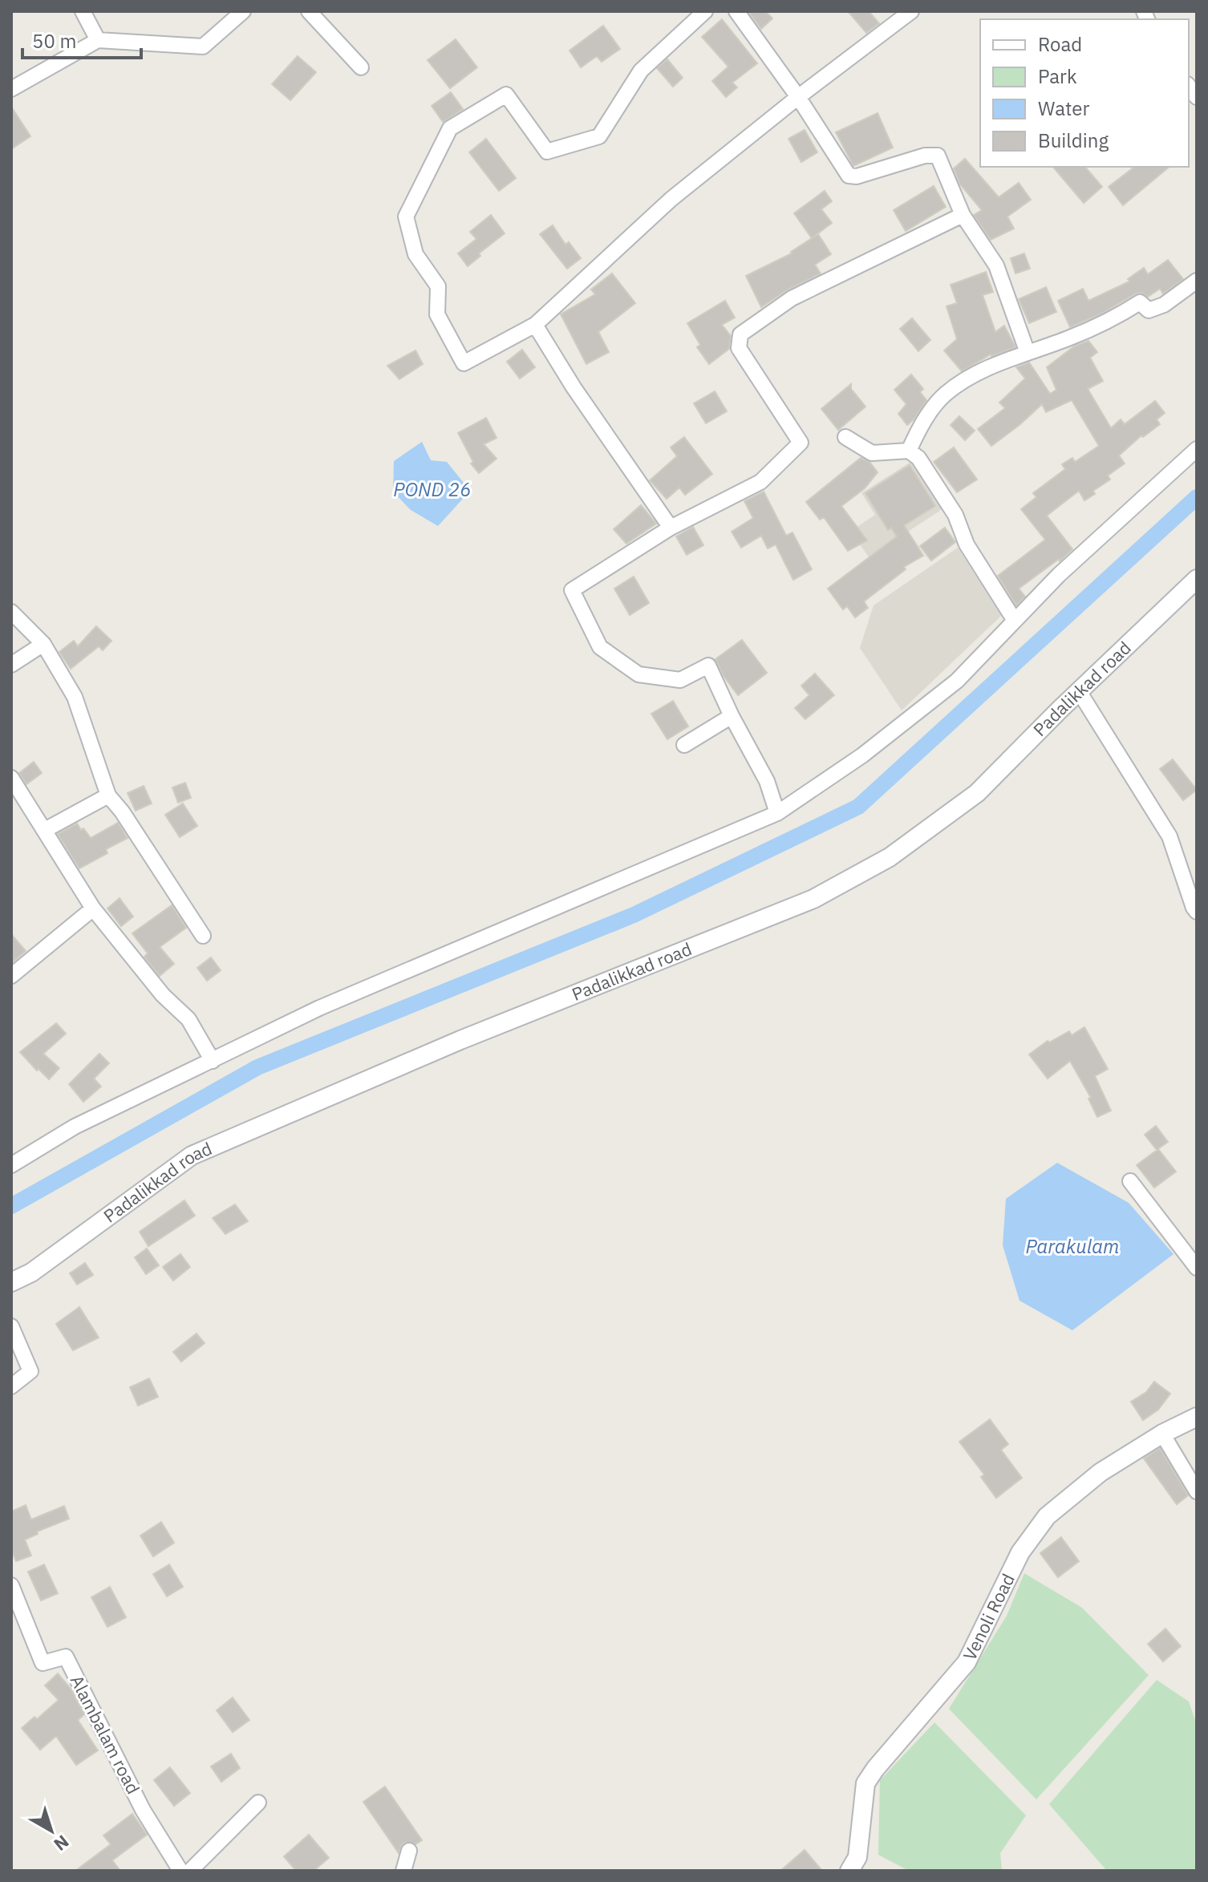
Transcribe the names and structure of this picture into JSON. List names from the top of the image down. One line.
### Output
{"streets":{"street":["Padalikkad road","Venoli Road","Alambalam road"]},"water":["POND 26","Parakulam"],"legend":["Road","Park","Water","Building"],"scale_bar":"50 m","north":"bottom right"}
